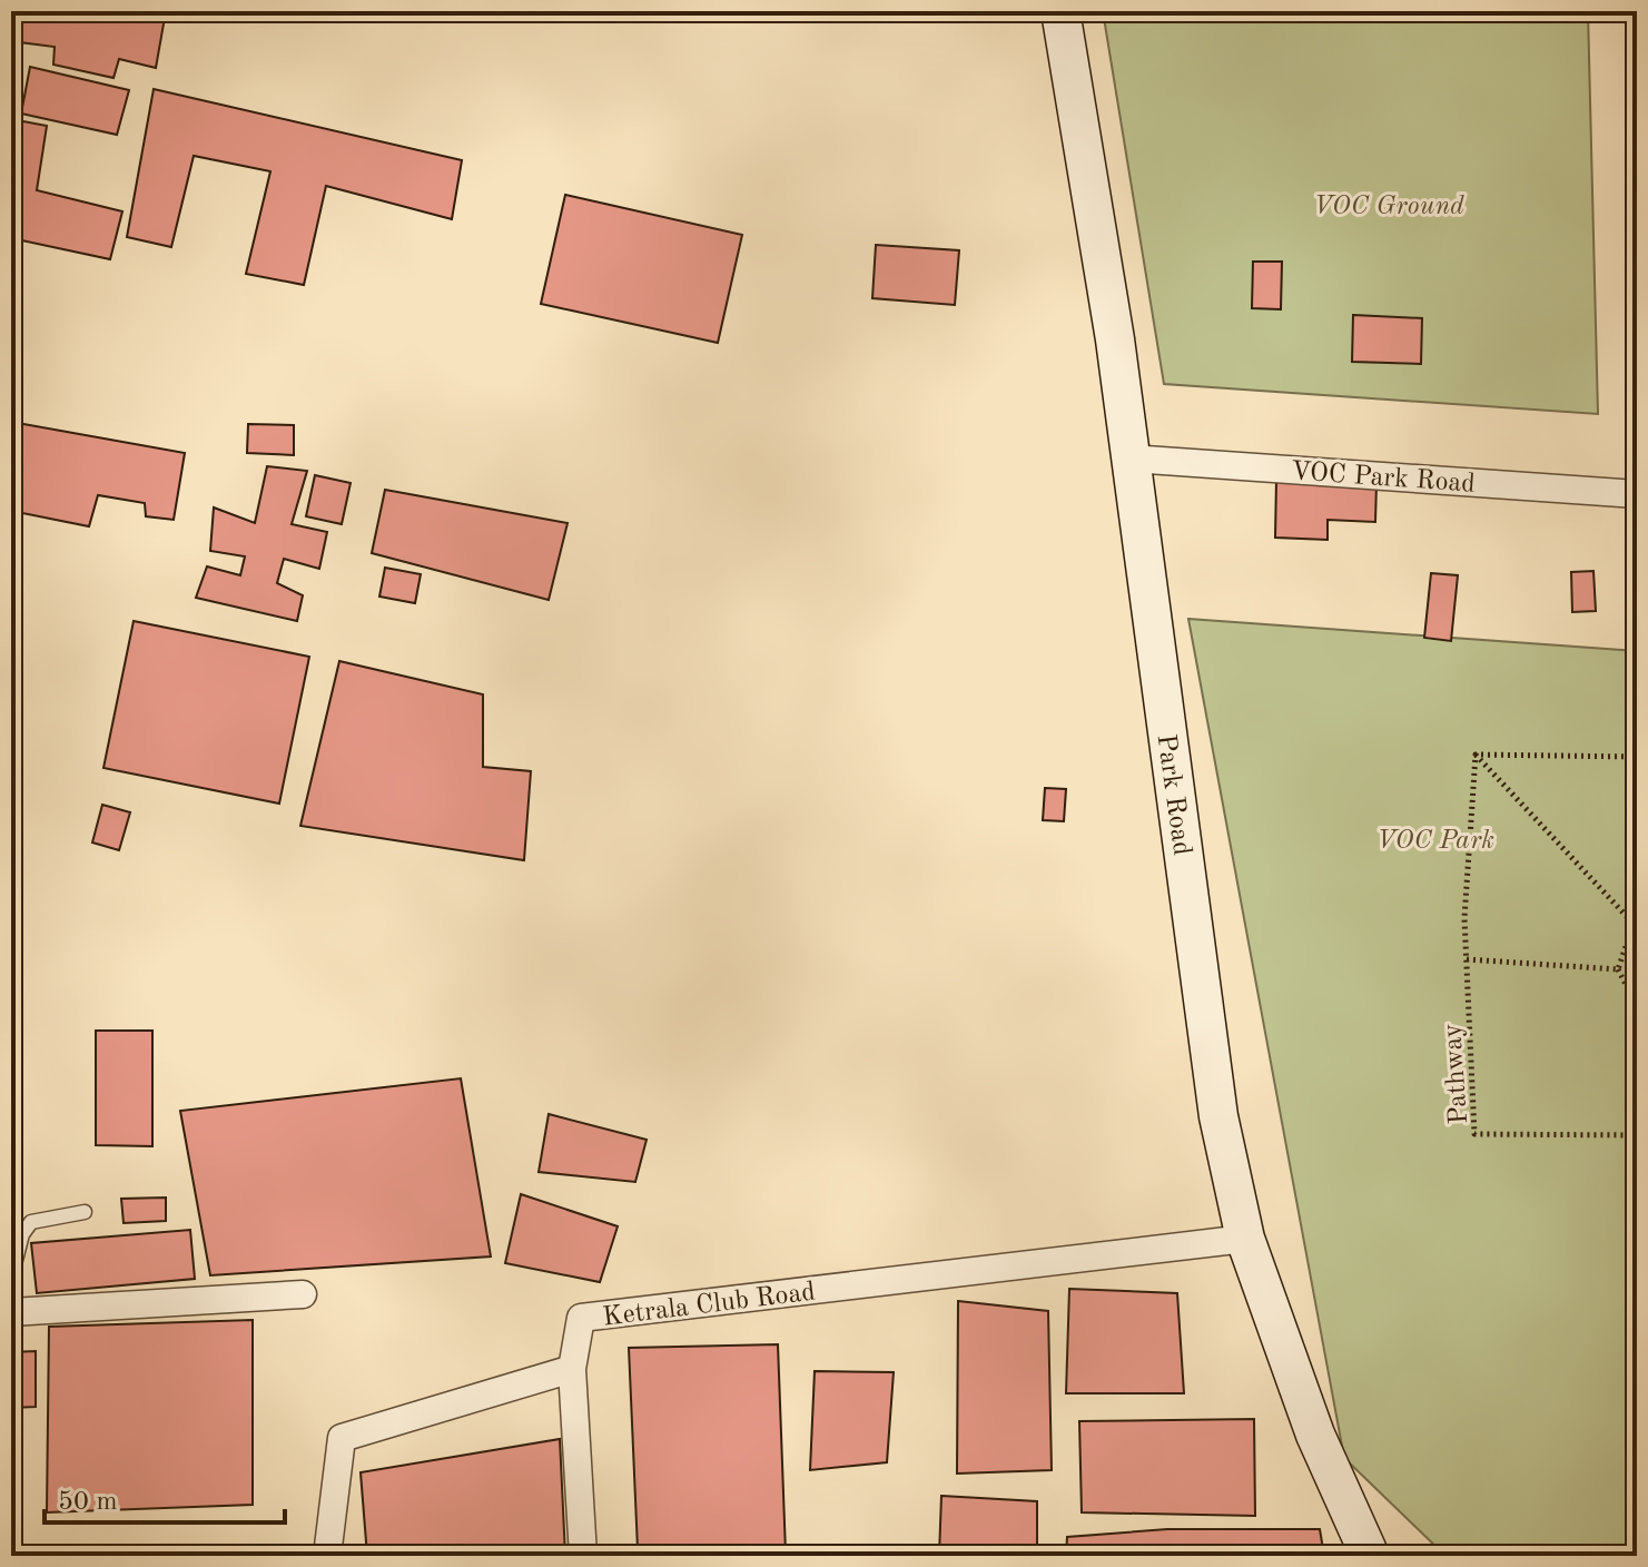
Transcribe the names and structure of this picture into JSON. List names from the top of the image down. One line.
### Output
{"streets":{"main road":["Park Road"],"street":["VOC Park Road","Ketrala Club Road"],"path":["Pathway"]},"crossings":[["VOC Park Road","Park Road"],["Park Road","Ketrala Club Road"]],"parks":["VOC Ground","VOC Park"],"scale_bar":"50 m"}
